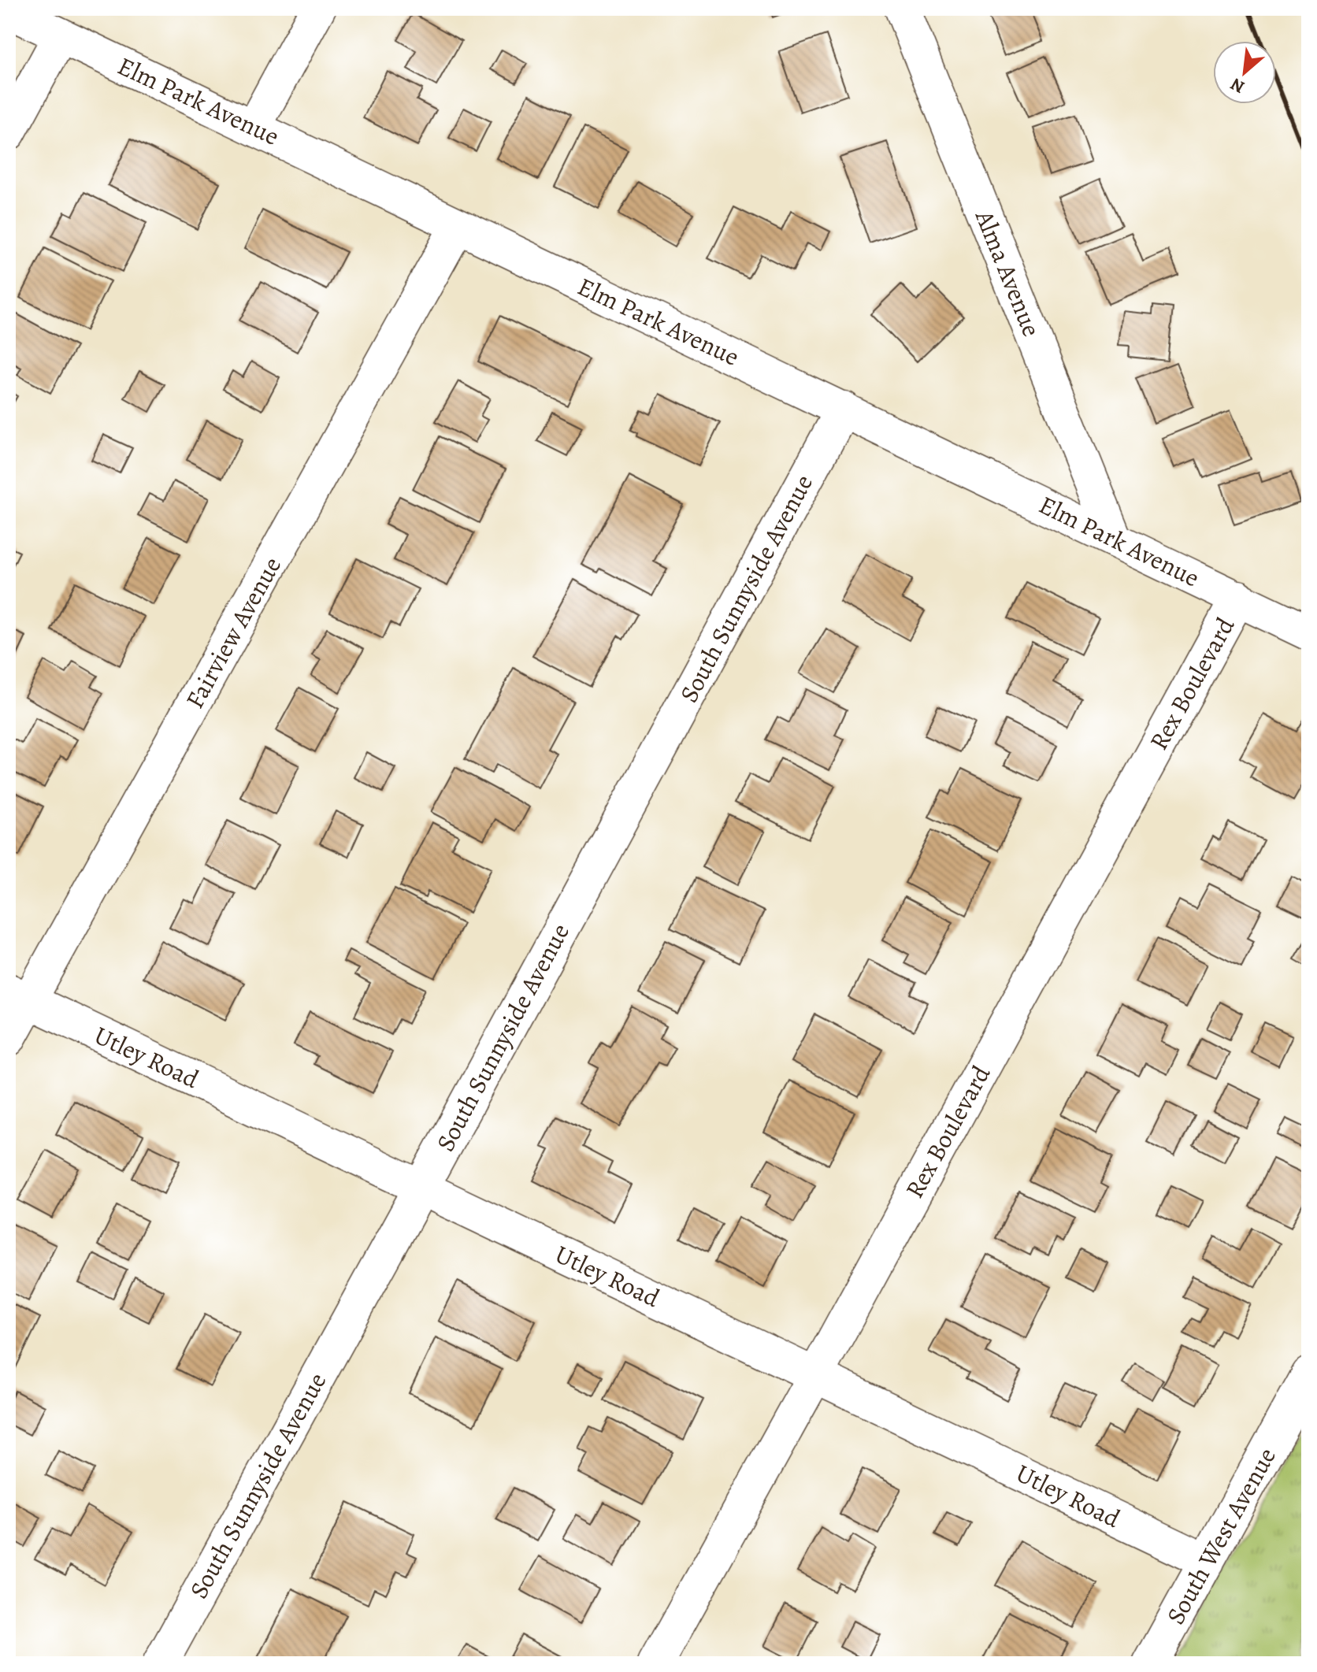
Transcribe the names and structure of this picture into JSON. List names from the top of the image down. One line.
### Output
{"streets":{"street":["Elm Park Avenue","Alma Avenue","South Sunnyside Avenue","Fairview Avenue","Rex Boulevard","Utley Road","South West Avenue"]},"crossings":[["Elm Park Avenue","Alma Avenue"],["Elm Park Avenue","South Sunnyside Avenue"],["Elm Park Avenue","Fairview Avenue"],["Elm Park Avenue","Rex Boulevard"],["South Sunnyside Avenue","Utley Road"],["Fairview Avenue","Utley Road"],["Rex Boulevard","Utley Road"],["Utley Road","South West Avenue"]],"north":"bottom left"}
